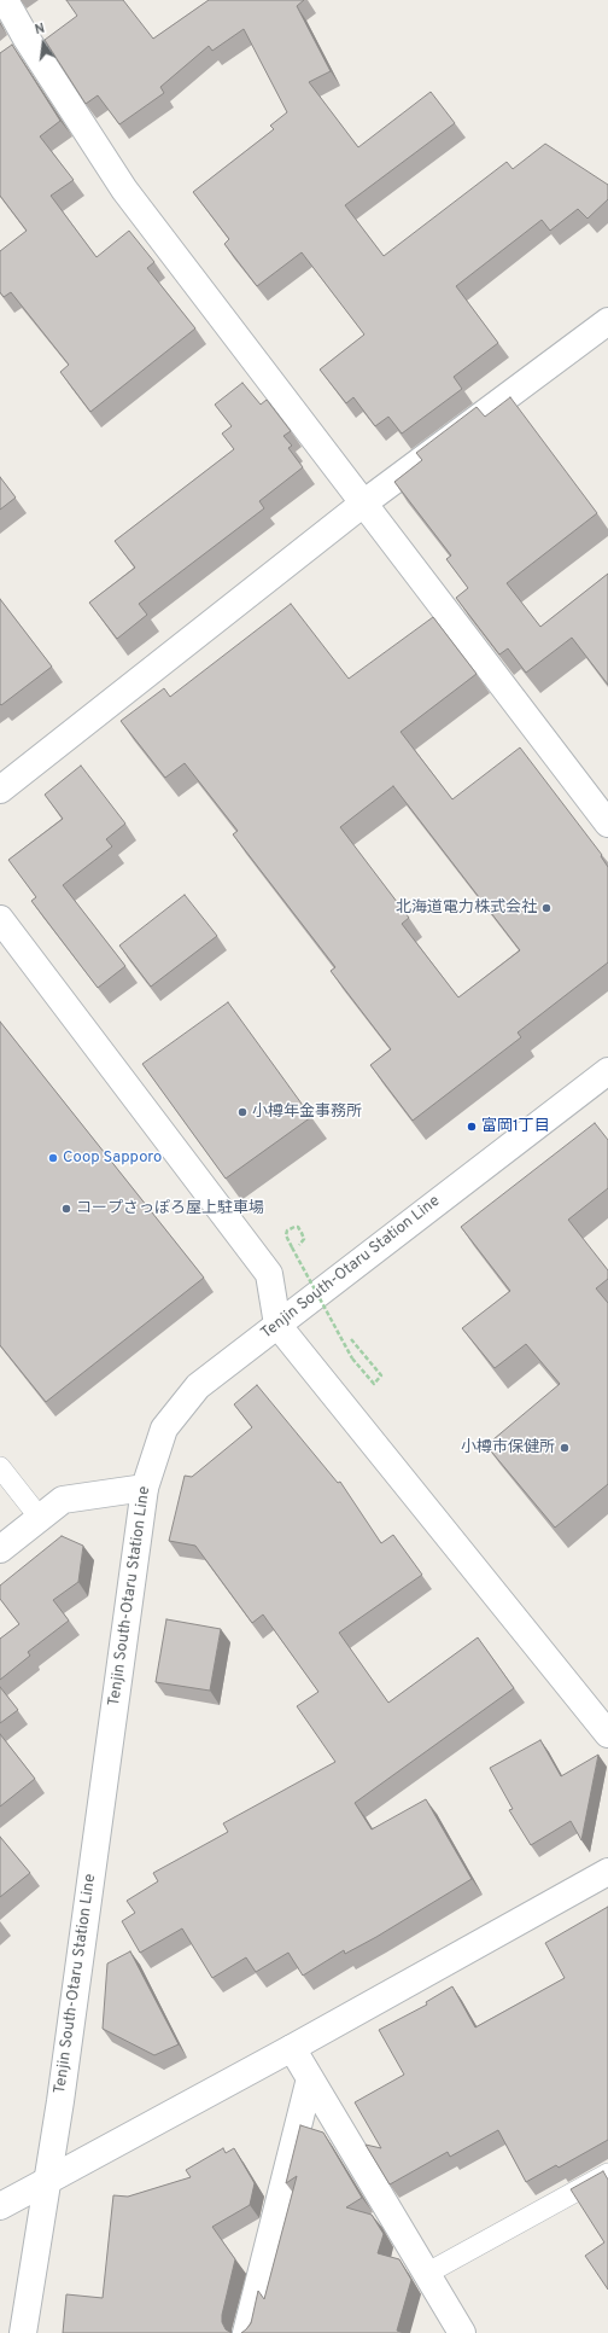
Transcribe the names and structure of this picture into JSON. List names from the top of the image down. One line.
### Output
{"streets":{"street":["Tenjin South-Otaru Station Line"]},"places":["北海道電力株式会社","小樽年金事務所","富岡1丁目","Coop Sapporo","コープさっぽろ屋上駐車場","小樽市保健所"],"north":"top"}
